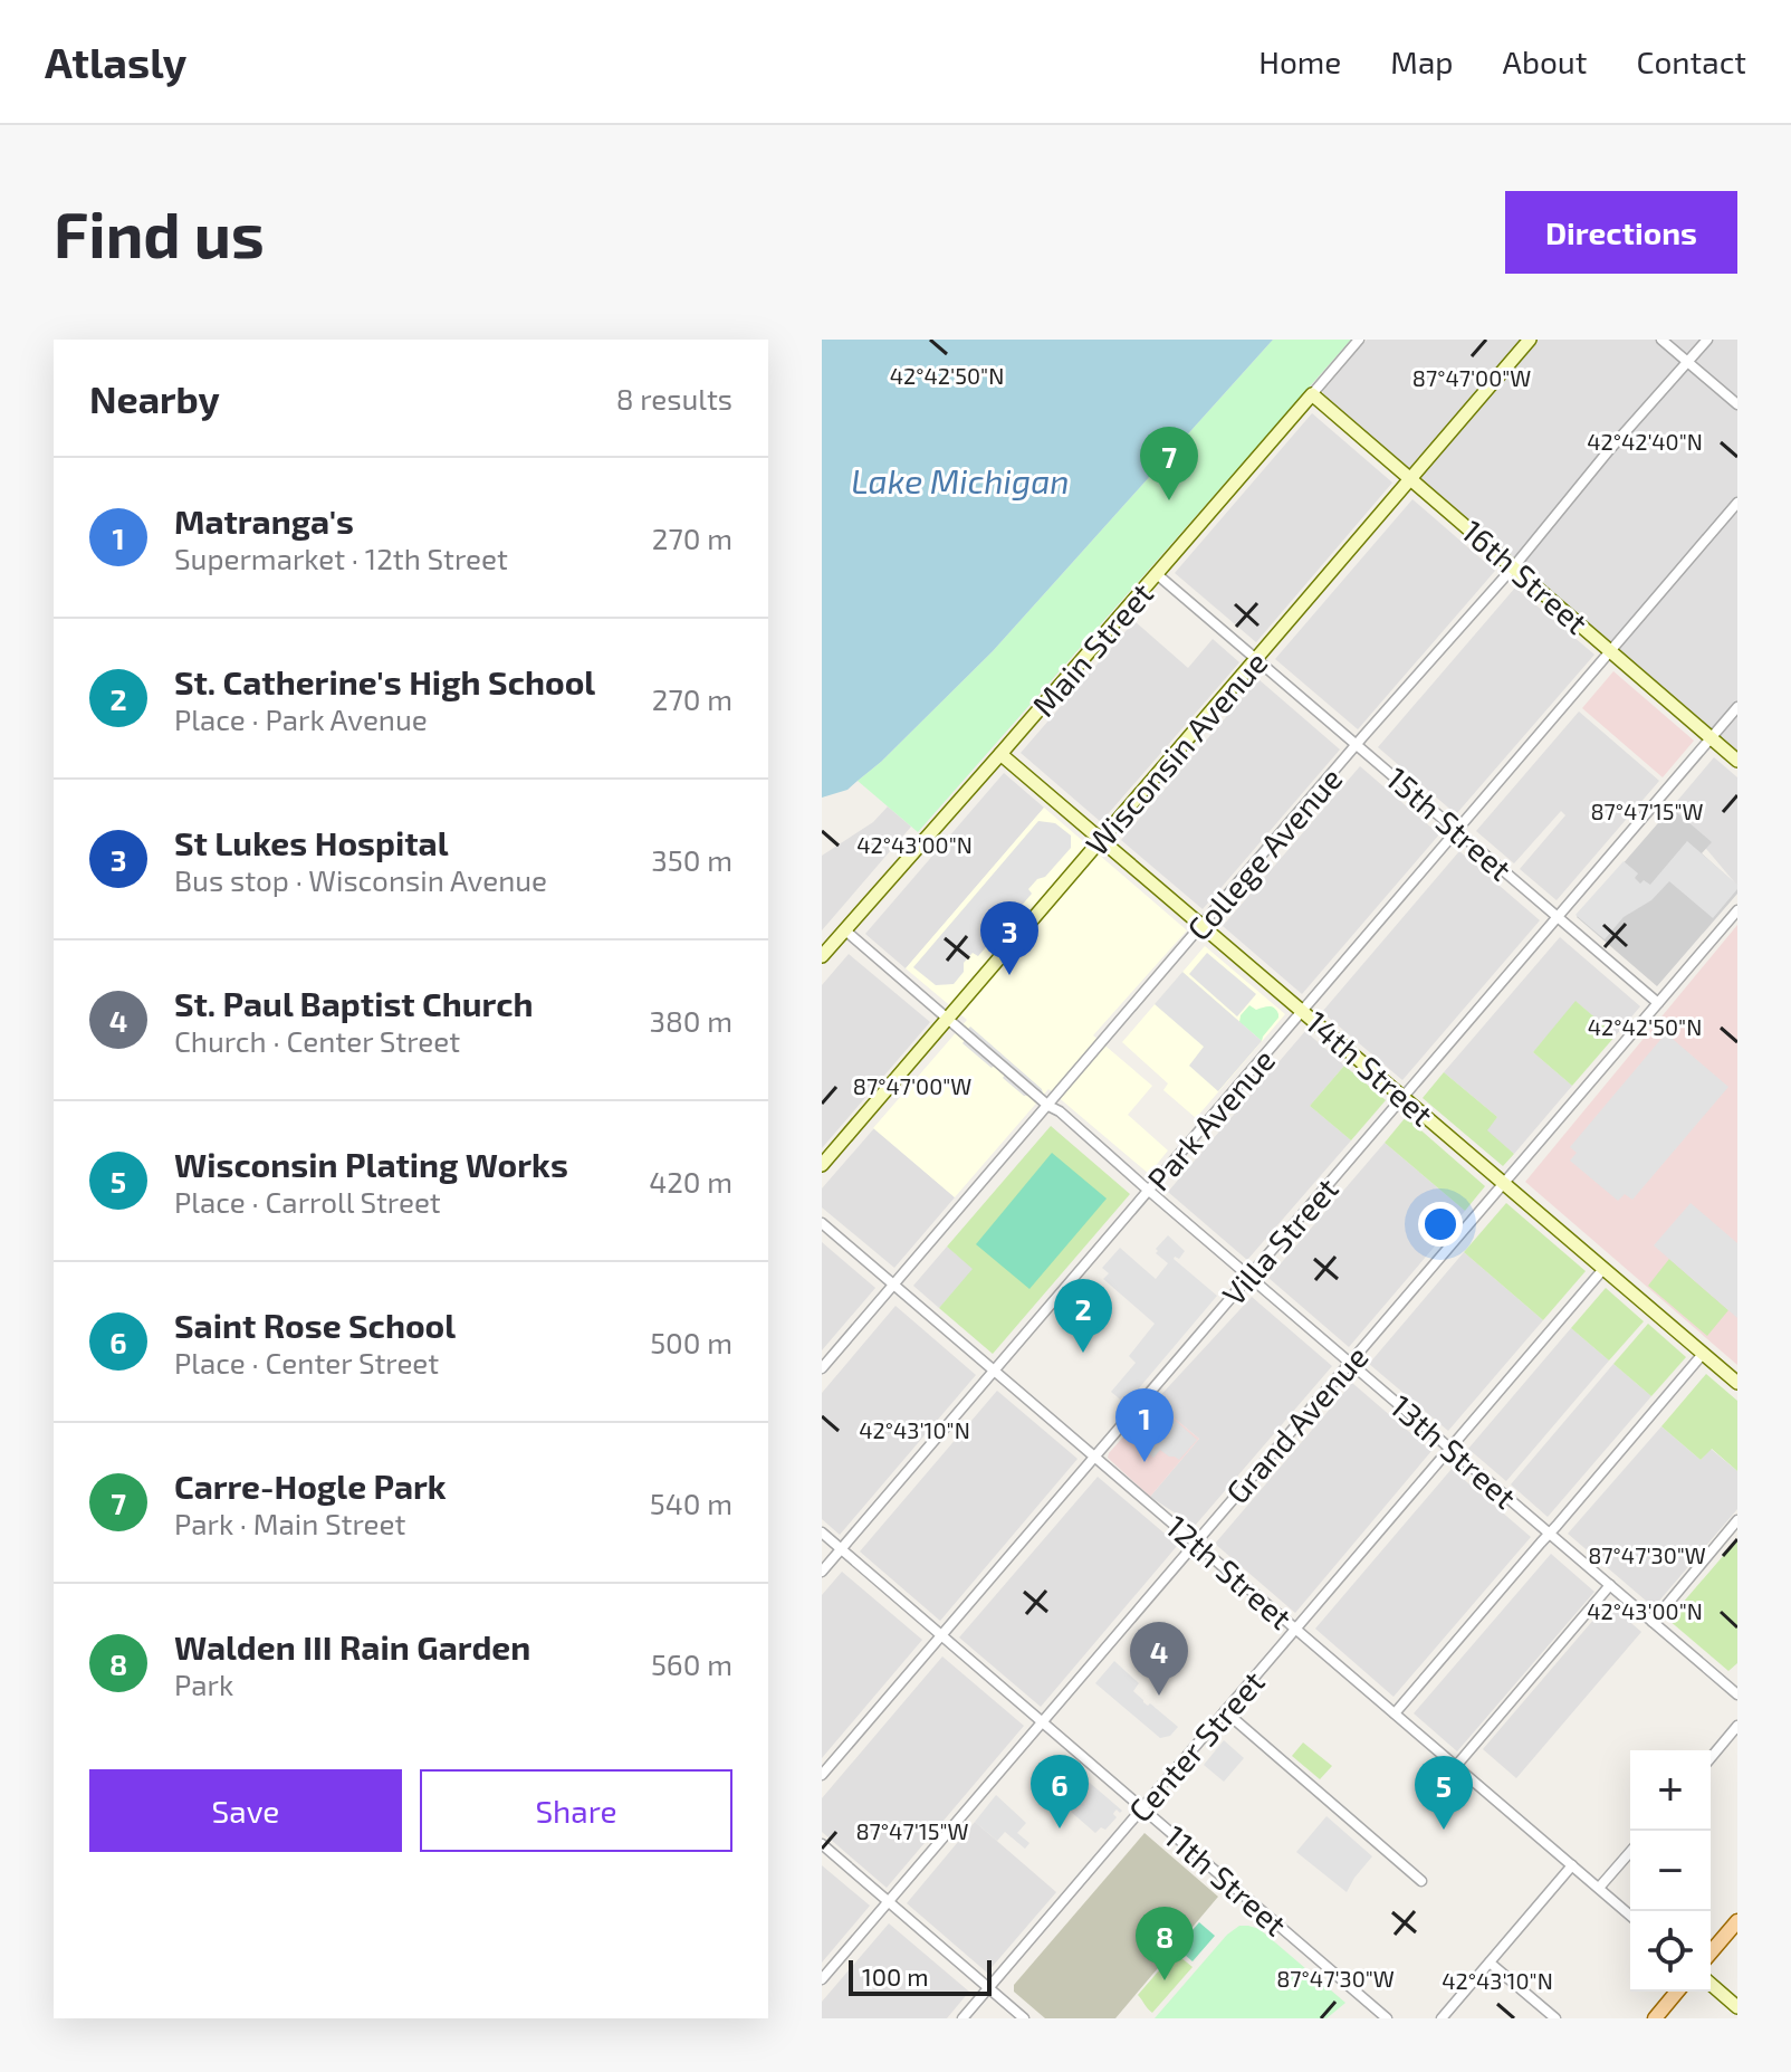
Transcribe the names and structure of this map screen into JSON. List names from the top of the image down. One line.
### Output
{"streets":{"street":["16th Street","Main Street","Wisconsin Avenue","15th Street","College Avenue","14th Street","Park Avenue","Villa Street","Grand Avenue","13th Street","12th Street","Center Street","11th Street"]},"crossings":[["16th Street","Main Street"],["16th Street","Wisconsin Avenue"],["16th Street","College Avenue"],["16th Street","Park Avenue"],["16th Street","Villa Street"],["Main Street","15th Street"],["Main Street","14th Street"],["Main Street","13th Street"],["Wisconsin Avenue","15th Street"],["Wisconsin Avenue","14th Street"],["Wisconsin Avenue","13th Street"],["15th Street","College Avenue"],["15th Street","Park Avenue"],["15th Street","Villa Street"],["15th Street","Grand Avenue"],["College Avenue","14th Street"],["College Avenue","13th Street"],["College Avenue","12th Street"],["14th Street","Park Avenue"],["14th Street","Villa Street"],["14th Street","Grand Avenue"],["14th Street","Center Street"],["Park Avenue","13th Street"],["Park Avenue","12th Street"],["Park Avenue","11th Street"],["Villa Street","13th Street"],["Villa Street","12th Street"],["Villa Street","11th Street"],["Grand Avenue","13th Street"],["Grand Avenue","12th Street"],["Grand Avenue","11th Street"],["13th Street","Center Street"],["12th Street","Center Street"],["Center Street","11th Street"]],"water":["Lake Michigan"],"scale_bar":"100 m","page":{"header":"Atlasly","nav":["Home","Map","About","Contact"],"buttons":["Directions",["Save","Share"]],"title":"Find us","heading":["Nearby","8 results"],"pins":["7","3","2","1","4","6","5","8"],"list":[{"mark":"1","name":"Matranga's","note":"Supermarket · 12th Street","value":"270 m"},{"mark":"2","name":"St. Catherine's High School","note":"Place · Park Avenue","value":"270 m"},{"mark":"3","name":"St Lukes Hospital","note":"Bus stop · Wisconsin Avenue","value":"350 m"},{"mark":"4","name":"St. Paul Baptist Church","note":"Church · Center Street","value":"380 m"},{"mark":"5","name":"Wisconsin Plating Works","note":"Place · Carroll Street","value":"420 m"},{"mark":"6","name":"Saint Rose School","note":"Place · Center Street","value":"500 m"},{"mark":"7","name":"Carre-Hogle Park","note":"Park · Main Street","value":"540 m"},{"mark":"8","name":"Walden III Rain Garden","note":"Park","value":"560 m"}],"map_buttons":["+","−"],"scale":"100 m"},"coordinates":["42°42'50\"N","87°47'00\"W","42°42'40\"N","87°47'15\"W","42°43'00\"N","42°43'10\"N","87°47'30\"W"]}
